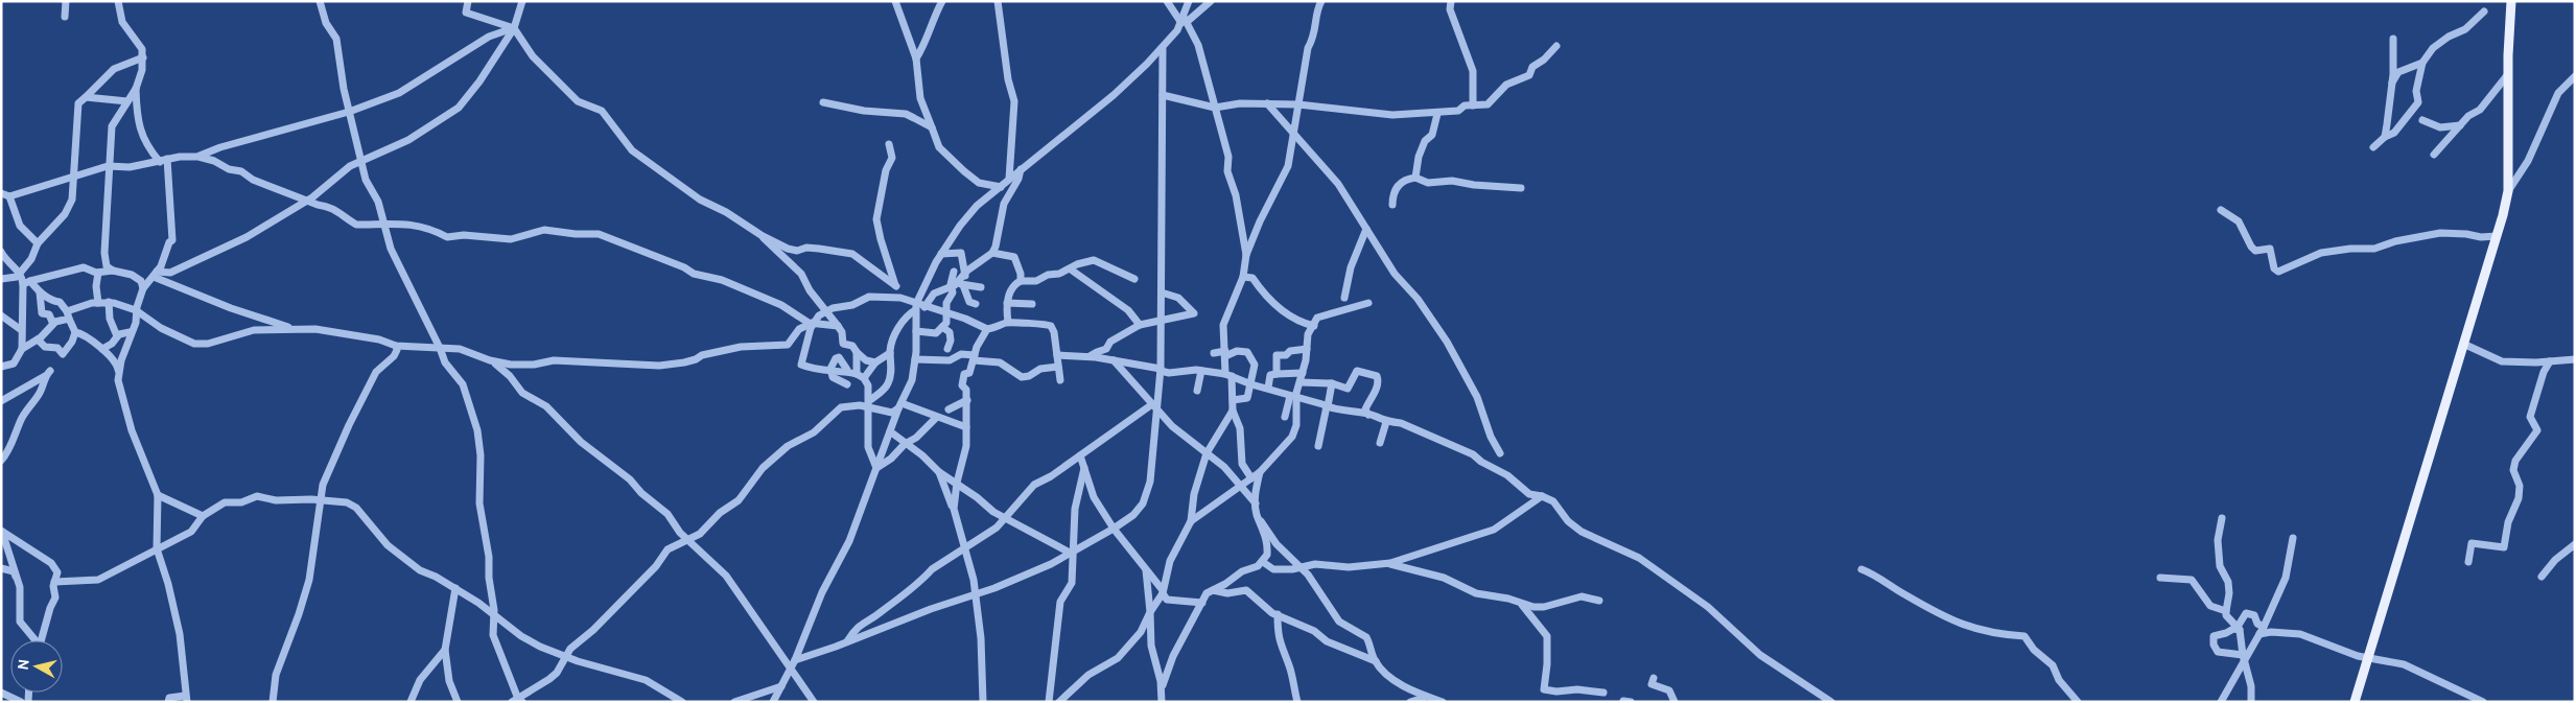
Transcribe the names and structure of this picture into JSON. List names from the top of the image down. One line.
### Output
{"north":"left"}
